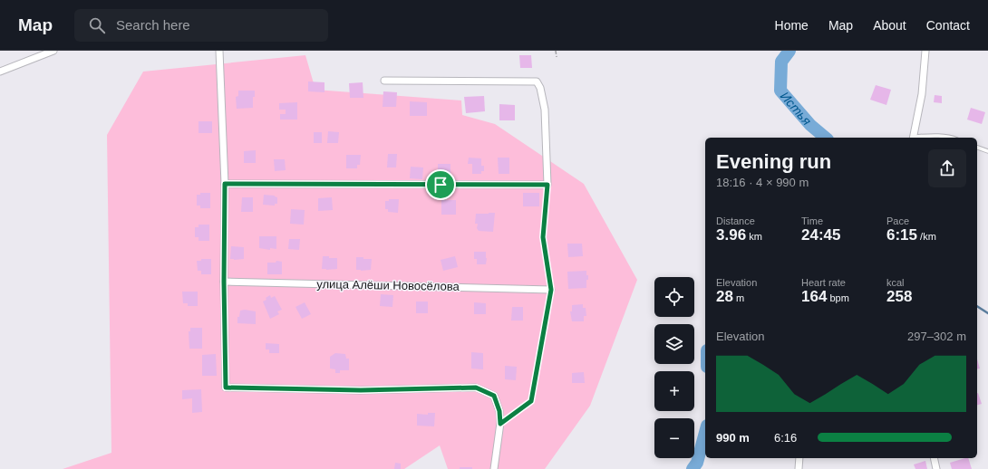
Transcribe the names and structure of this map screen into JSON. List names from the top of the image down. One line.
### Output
{"streets":{"street":["улица Алёши Новосёлова"]},"water":["Истья"],"page":{"header":"Map","search":"Search here","nav":["Home","Map","About","Contact"],"heading":["Evening run","18:16 · 4 × 990 m"],"stats":[["Distance","3.96 km"],["Time","24:45"],["Pace","6:15 /km"],["Elevation","28 m"],["Heart rate","164 bpm"],["kcal","258"]],"map_buttons":["+","−"],"chart":["Elevation","297–302 m"],"list":[{"name":"990 m","note":"6:16"}]}}
